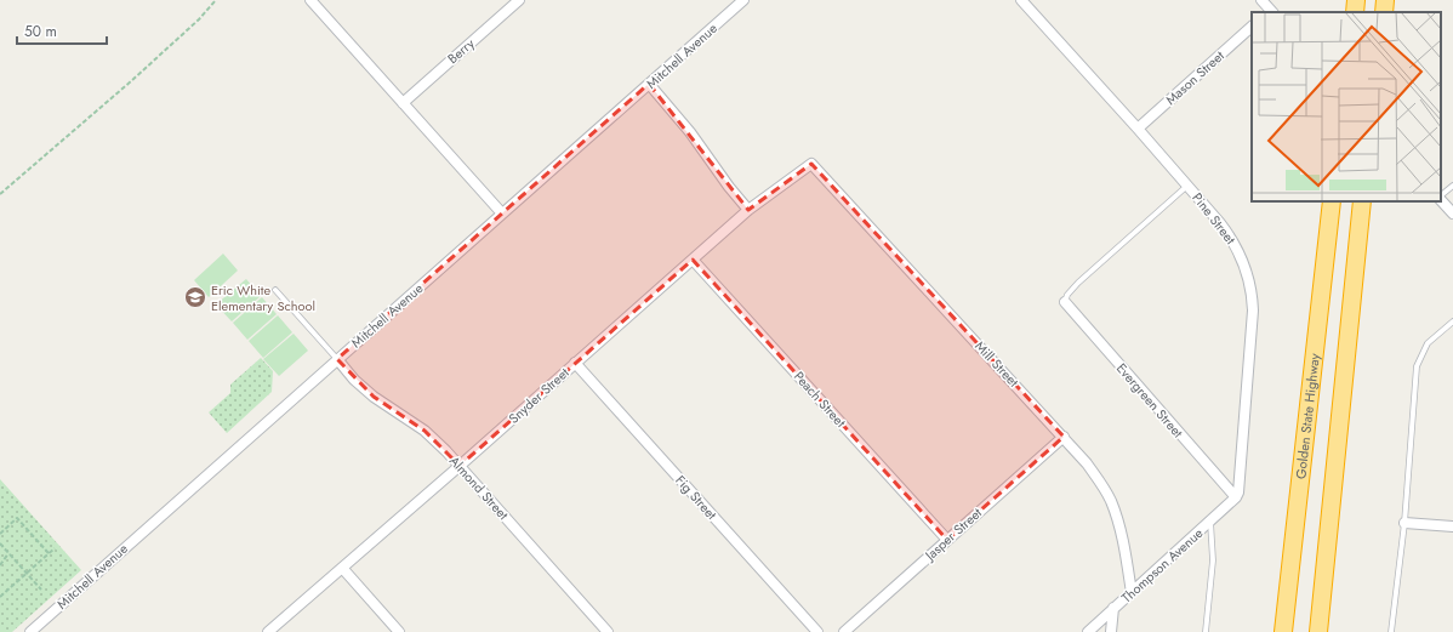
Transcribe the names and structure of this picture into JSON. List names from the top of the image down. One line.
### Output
{"streets":{"highway":["Golden State Highway"],"street":["Berry","Mitchell Avenue","Mason Street","Pine Street","Mill Street","Snyder Street","Peach Street","Evergreen Street","Almond Street","Fig Street","Jasper Street","Thompson Avenue"]},"crossings":[["Mitchell Avenue","Almond Street"],["Mason Street","Pine Street"],["Pine Street","Evergreen Street"],["Pine Street","Thompson Avenue"],["Mill Street","Snyder Street"],["Mill Street","Jasper Street"],["Mill Street","Thompson Avenue"],["Snyder Street","Peach Street"],["Snyder Street","Almond Street"],["Snyder Street","Fig Street"],["Peach Street","Jasper Street"],["Evergreen Street","Thompson Avenue"]],"places":{"school or university":["Eric White Elementary School"]},"scale_bar":"50 m"}
